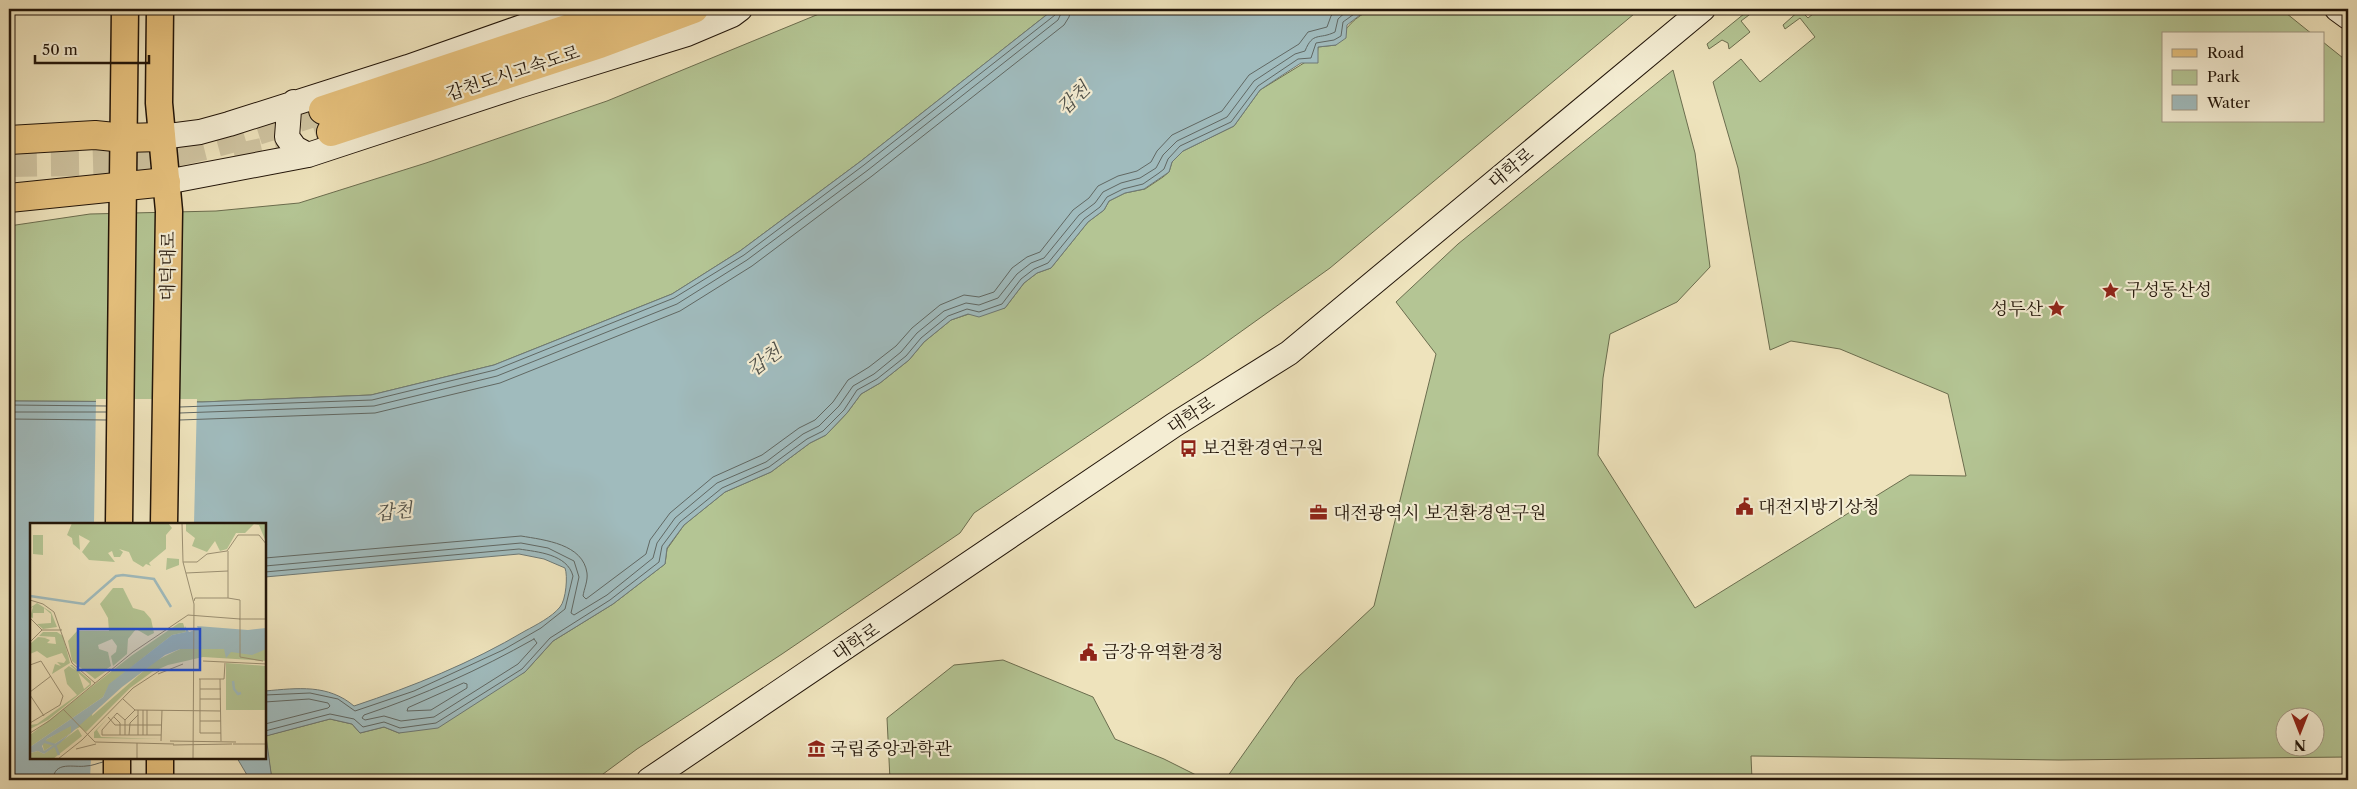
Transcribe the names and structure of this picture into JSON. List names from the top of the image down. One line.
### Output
{"streets":{"highway":["갑천도시고속도로"],"main road":["대학로","대덕대로"]},"water":["갑천"],"places":{"place":["구성동산성","성두산"],"bus stop":["보건환경연구원"],"public building":["대전지방기상청","금강유역환경청"],"office":["대전광역시 보건환경연구원"],"museum":["국립중앙과학관"]},"legend":["Road","Park","Water"],"scale_bar":"50 m","north":"bottom"}
